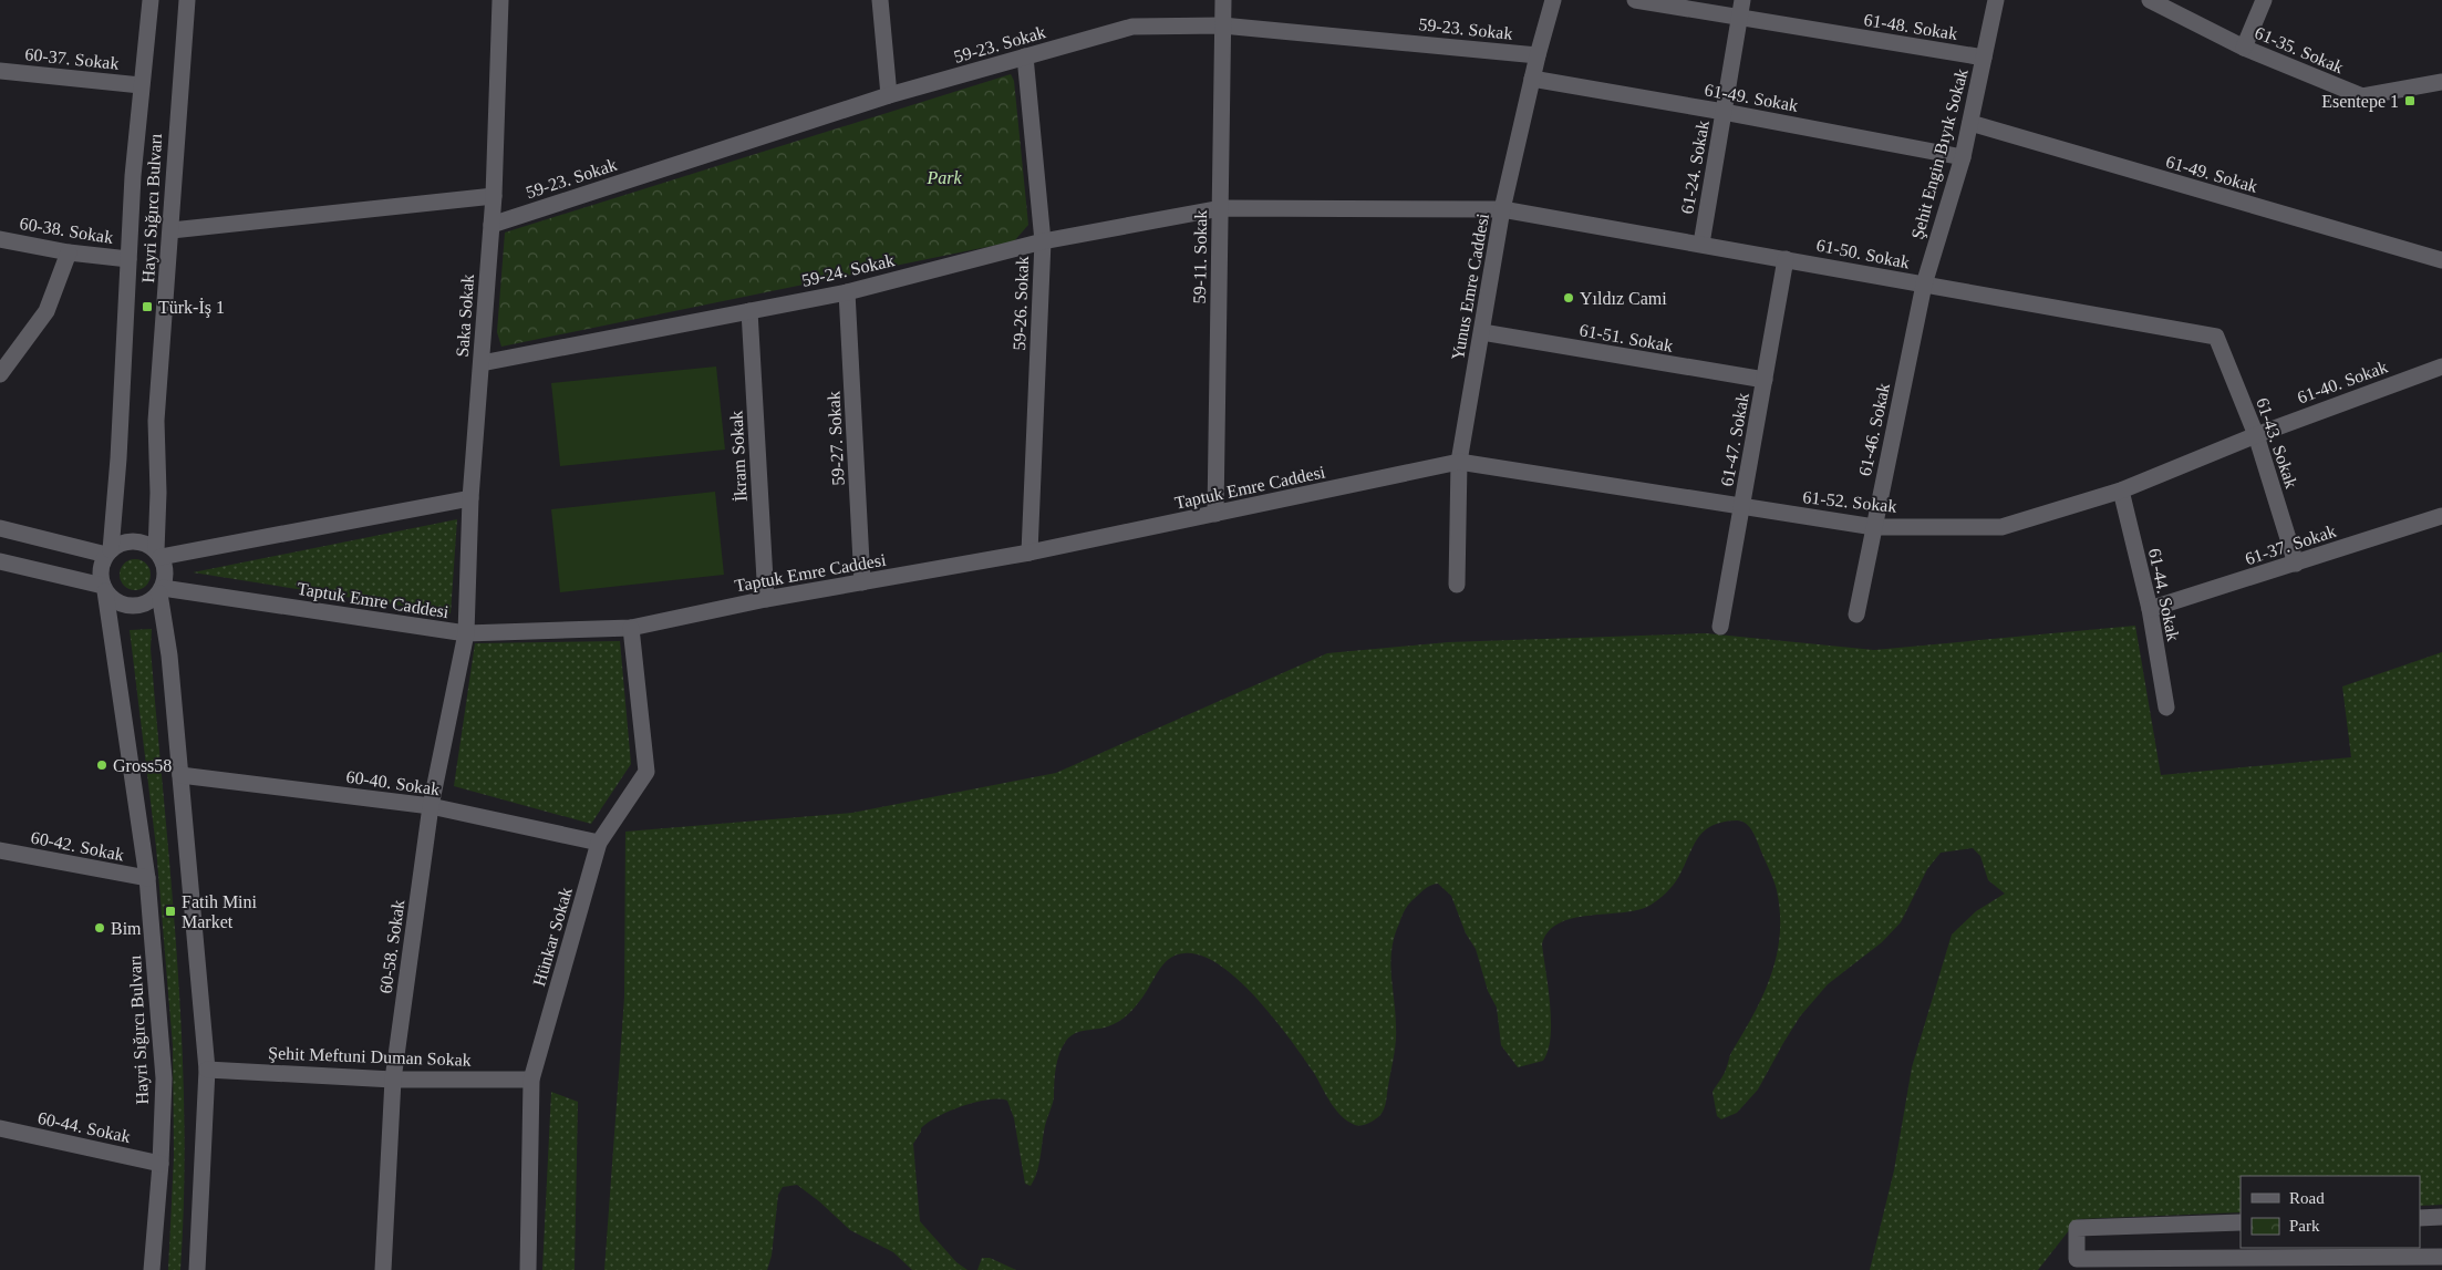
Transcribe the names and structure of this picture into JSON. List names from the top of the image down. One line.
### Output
{"streets":{"street":["61-48. Sokak","59-23. Sokak","61-35. Sokak","60-37. Sokak","61-49. Sokak","Şehit Engin Bıyık Sokak","61-24. Sokak","Hayri Sığırcı Bulvarı","60-38. Sokak","61-50. Sokak","59-11. Sokak","59-24. Sokak","Yunus Emre Caddesi","59-26. Sokak","Saka Sokak","61-51. Sokak","61-40. Sokak","61-46. Sokak","59-27. Sokak","61-47. Sokak","61-43. Sokak","İkram Sokak","Taptuk Emre Caddesi","61-52. Sokak","61-37. Sokak","61-44. Sokak","60-40. Sokak","60-42. Sokak","Hünkar Sokak","60-58. Sokak","Şehit Meftuni Duman Sokak","60-44. Sokak"]},"crossings":[["61-48. Sokak","Şehit Engin Bıyık Sokak"],["61-48. Sokak","61-24. Sokak"],["59-23. Sokak","59-11. Sokak"],["59-23. Sokak","Yunus Emre Caddesi"],["59-23. Sokak","59-26. Sokak"],["59-23. Sokak","Saka Sokak"],["60-37. Sokak","Hayri Sığırcı Bulvarı"],["61-49. Sokak","Şehit Engin Bıyık Sokak"],["61-49. Sokak","61-24. Sokak"],["61-49. Sokak","Yunus Emre Caddesi"],["Şehit Engin Bıyık Sokak","61-50. Sokak"],["Şehit Engin Bıyık Sokak","61-46. Sokak"],["61-24. Sokak","61-50. Sokak"],["Hayri Sığırcı Bulvarı","60-38. Sokak"],["Hayri Sığırcı Bulvarı","Taptuk Emre Caddesi"],["Hayri Sığırcı Bulvarı","60-42. Sokak"],["Hayri Sığırcı Bulvarı","60-44. Sokak"],["61-50. Sokak","Yunus Emre Caddesi"],["61-50. Sokak","61-46. Sokak"],["61-50. Sokak","61-47. Sokak"],["61-50. Sokak","61-43. Sokak"],["59-11. Sokak","59-24. Sokak"],["59-11. Sokak","Taptuk Emre Caddesi"],["59-24. Sokak","59-26. Sokak"],["59-24. Sokak","Saka Sokak"],["59-24. Sokak","59-27. Sokak"],["59-24. Sokak","İkram Sokak"],["Yunus Emre Caddesi","61-51. Sokak"],["Yunus Emre Caddesi","Taptuk Emre Caddesi"],["Yunus Emre Caddesi","61-52. Sokak"],["59-26. Sokak","Taptuk Emre Caddesi"],["Saka Sokak","Taptuk Emre Caddesi"],["Saka Sokak","60-58. Sokak"],["61-51. Sokak","61-47. Sokak"],["61-40. Sokak","61-43. Sokak"],["61-40. Sokak","61-52. Sokak"],["61-46. Sokak","61-52. Sokak"],["59-27. Sokak","Taptuk Emre Caddesi"],["61-47. Sokak","61-52. Sokak"],["61-43. Sokak","61-52. Sokak"],["61-43. Sokak","61-37. Sokak"],["İkram Sokak","Taptuk Emre Caddesi"],["Taptuk Emre Caddesi","61-52. Sokak"],["Taptuk Emre Caddesi","Hünkar Sokak"],["Taptuk Emre Caddesi","60-58. Sokak"],["61-52. Sokak","61-44. Sokak"],["61-37. Sokak","61-44. Sokak"],["60-40. Sokak","Hünkar Sokak"],["60-40. Sokak","60-58. Sokak"],["Hünkar Sokak","Şehit Meftuni Duman Sokak"],["60-58. Sokak","Şehit Meftuni Duman Sokak"]],"parks":["Park"],"places":{"transit":["Esentepe 1","Türk-İş 1","Fatih Mini Market"],"other":["Yıldız Cami","Gross58","Bim"]},"legend":["Road","Park"]}
